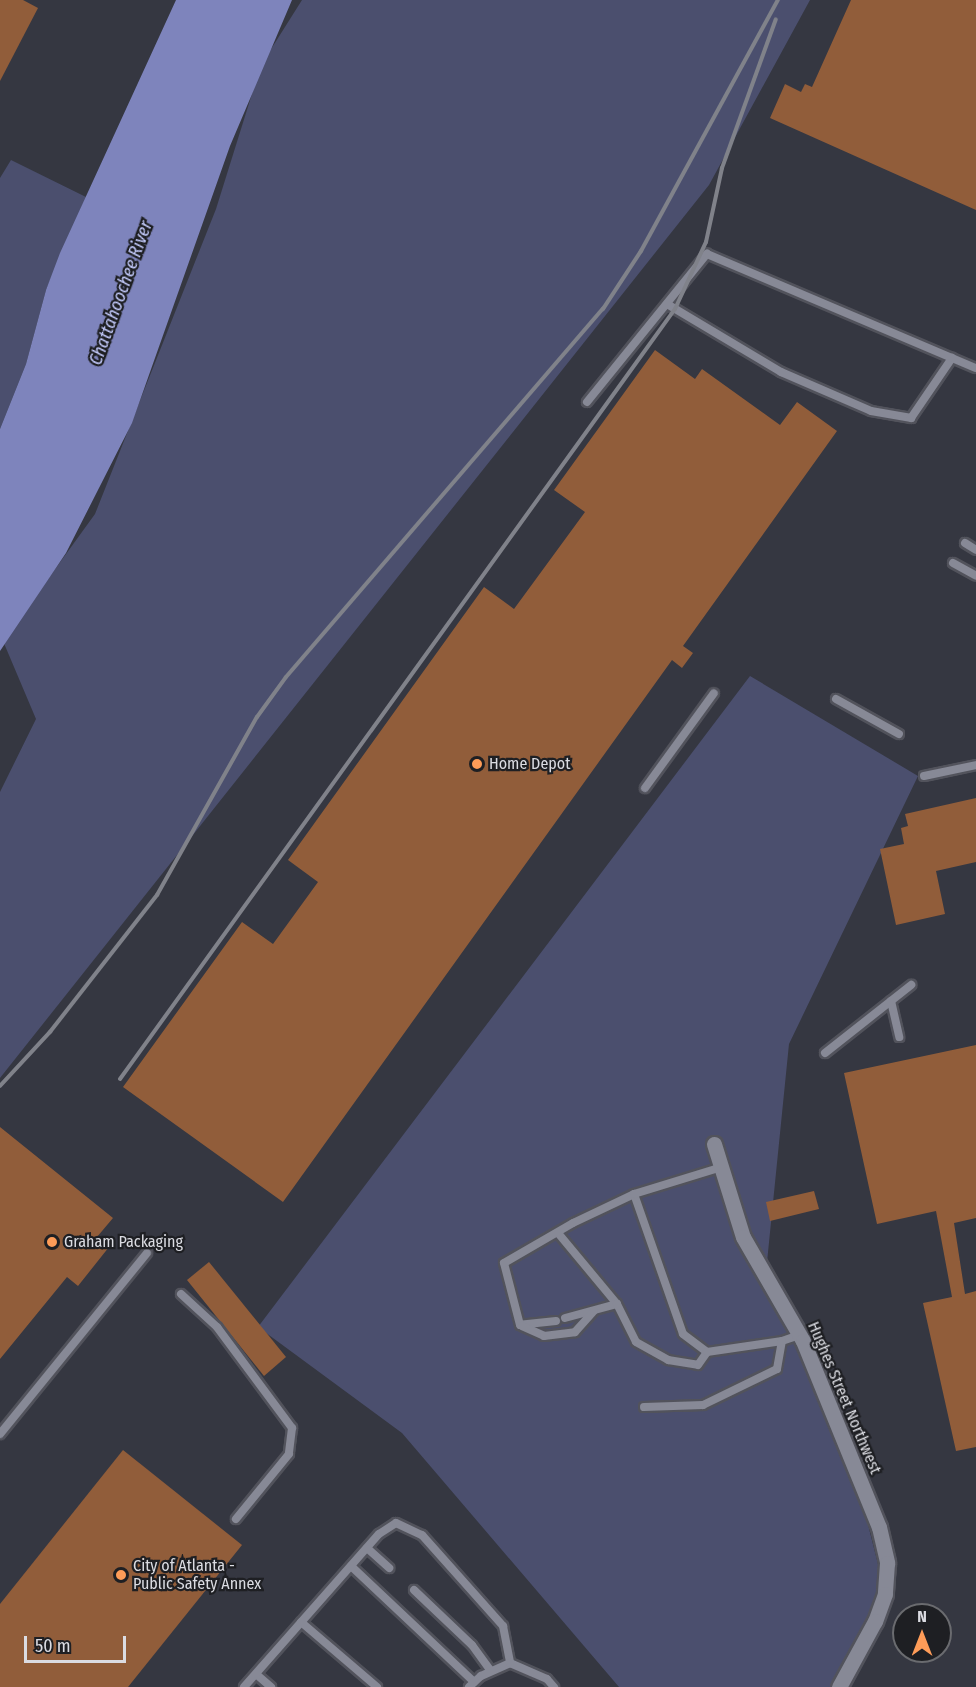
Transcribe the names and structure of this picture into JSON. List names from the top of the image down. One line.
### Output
{"streets":{"street":["Hughes Street Northwest"]},"water":["Chattahoochee River"],"places":["Home Depot","Graham Packaging","City of Atlanta - Public Safety Annex"],"scale_bar":"50 m","north":"top"}
